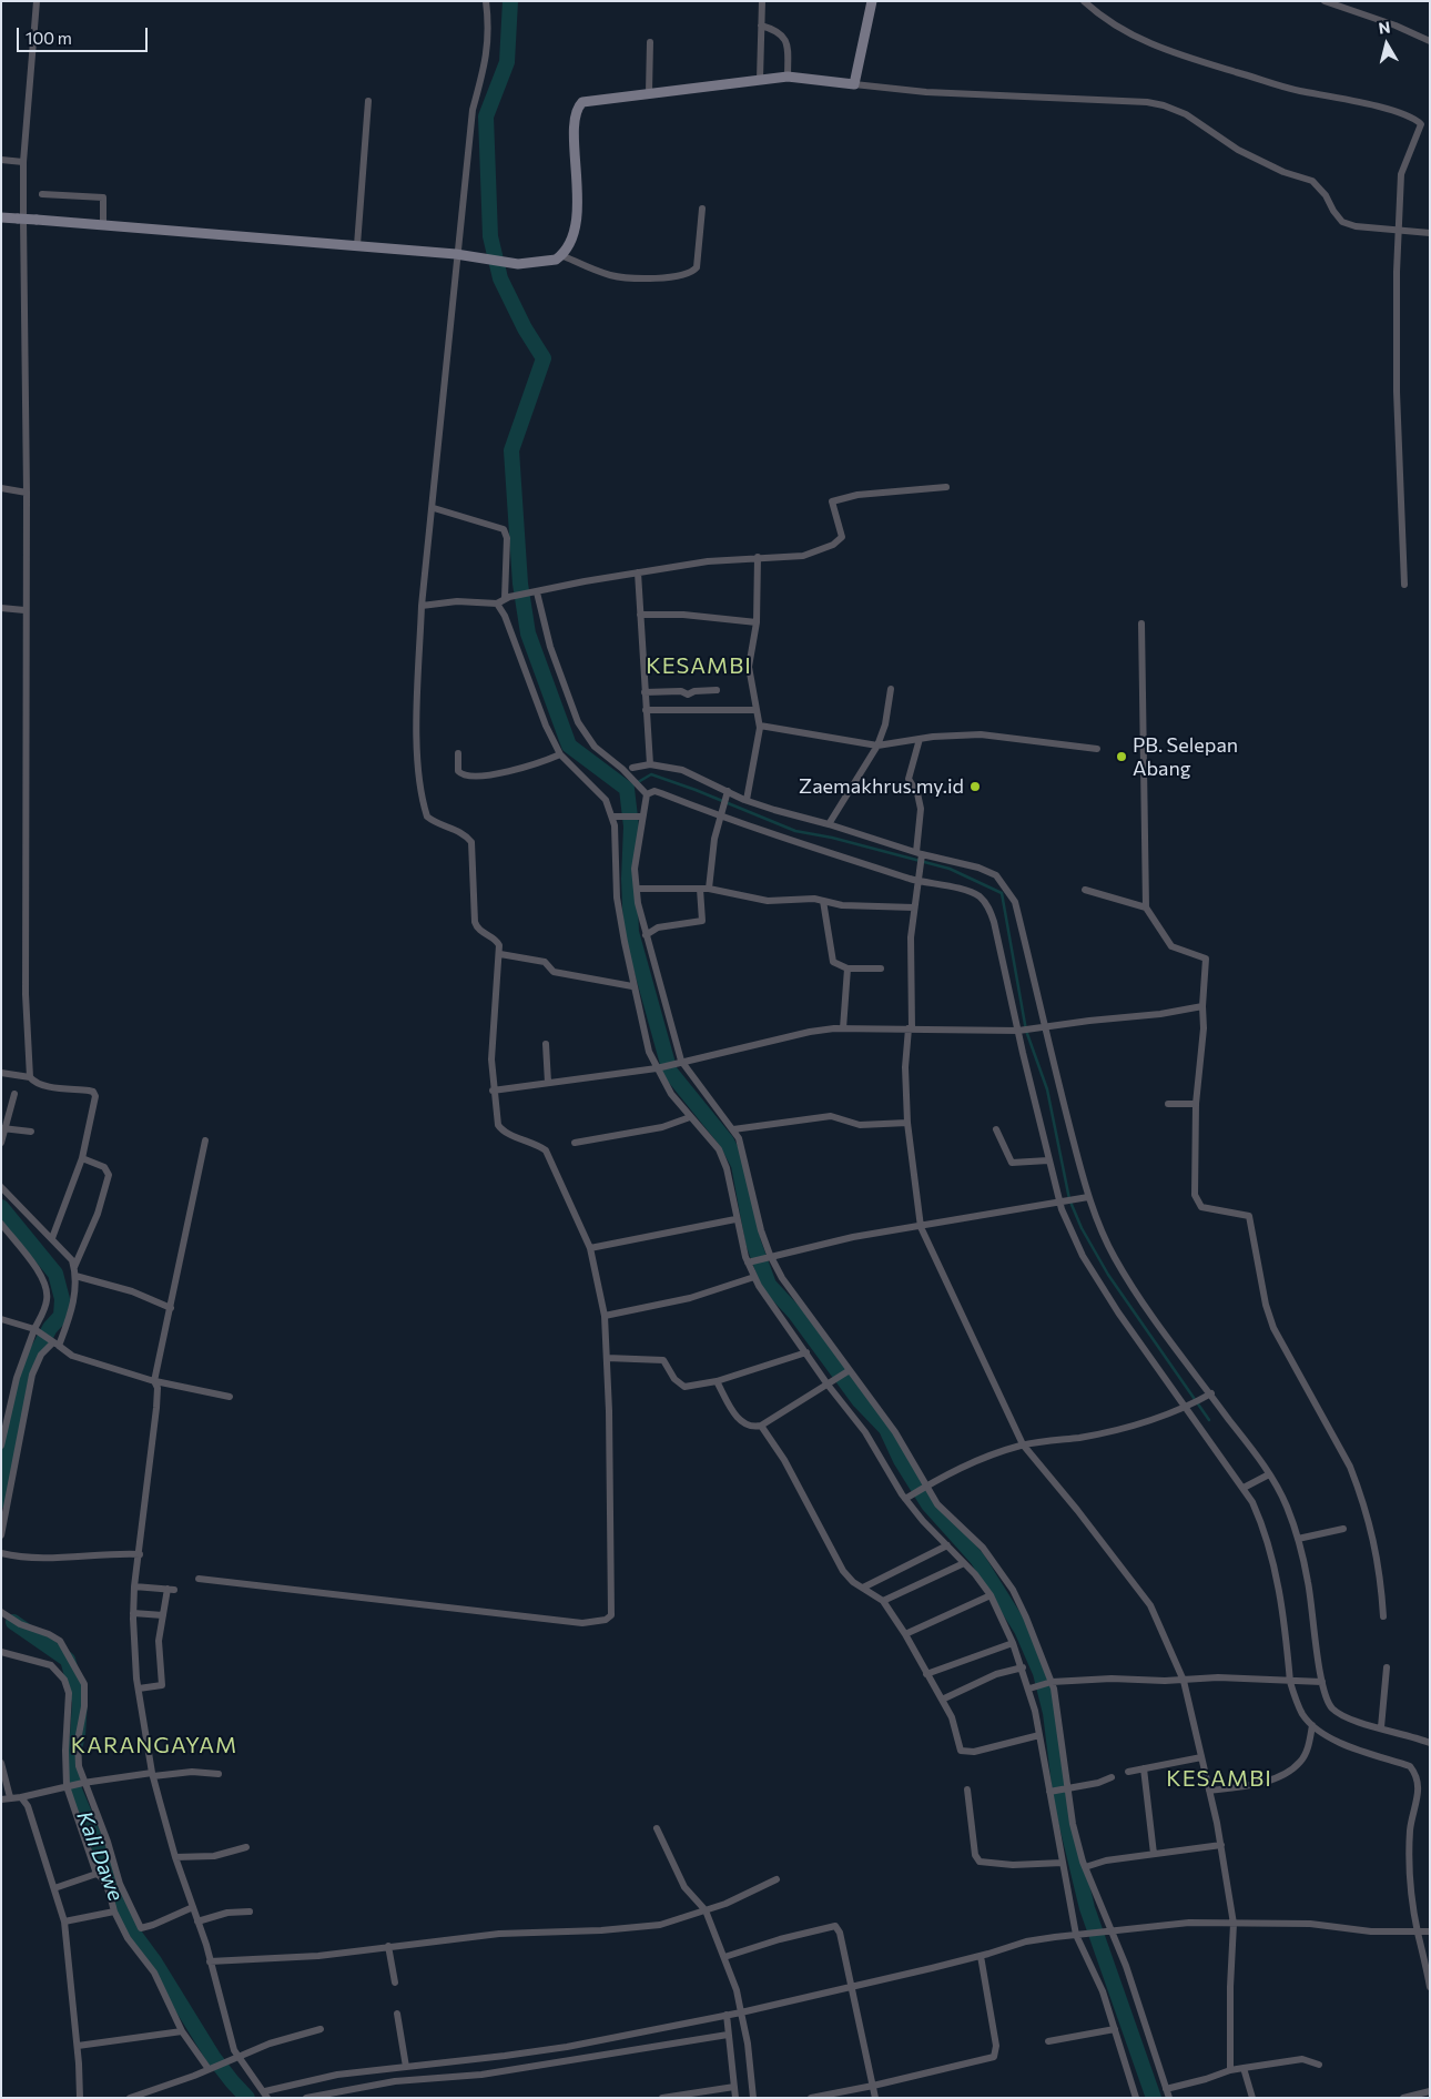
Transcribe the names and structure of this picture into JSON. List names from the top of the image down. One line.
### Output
{"districts":["KESAMBI","KARANGAYAM","KESAMBI"],"water":["Kali Dawe"],"places":["PB. Selepan Abang","Zaemakhrus.my.id"],"scale_bar":"100 m","north":"top"}
